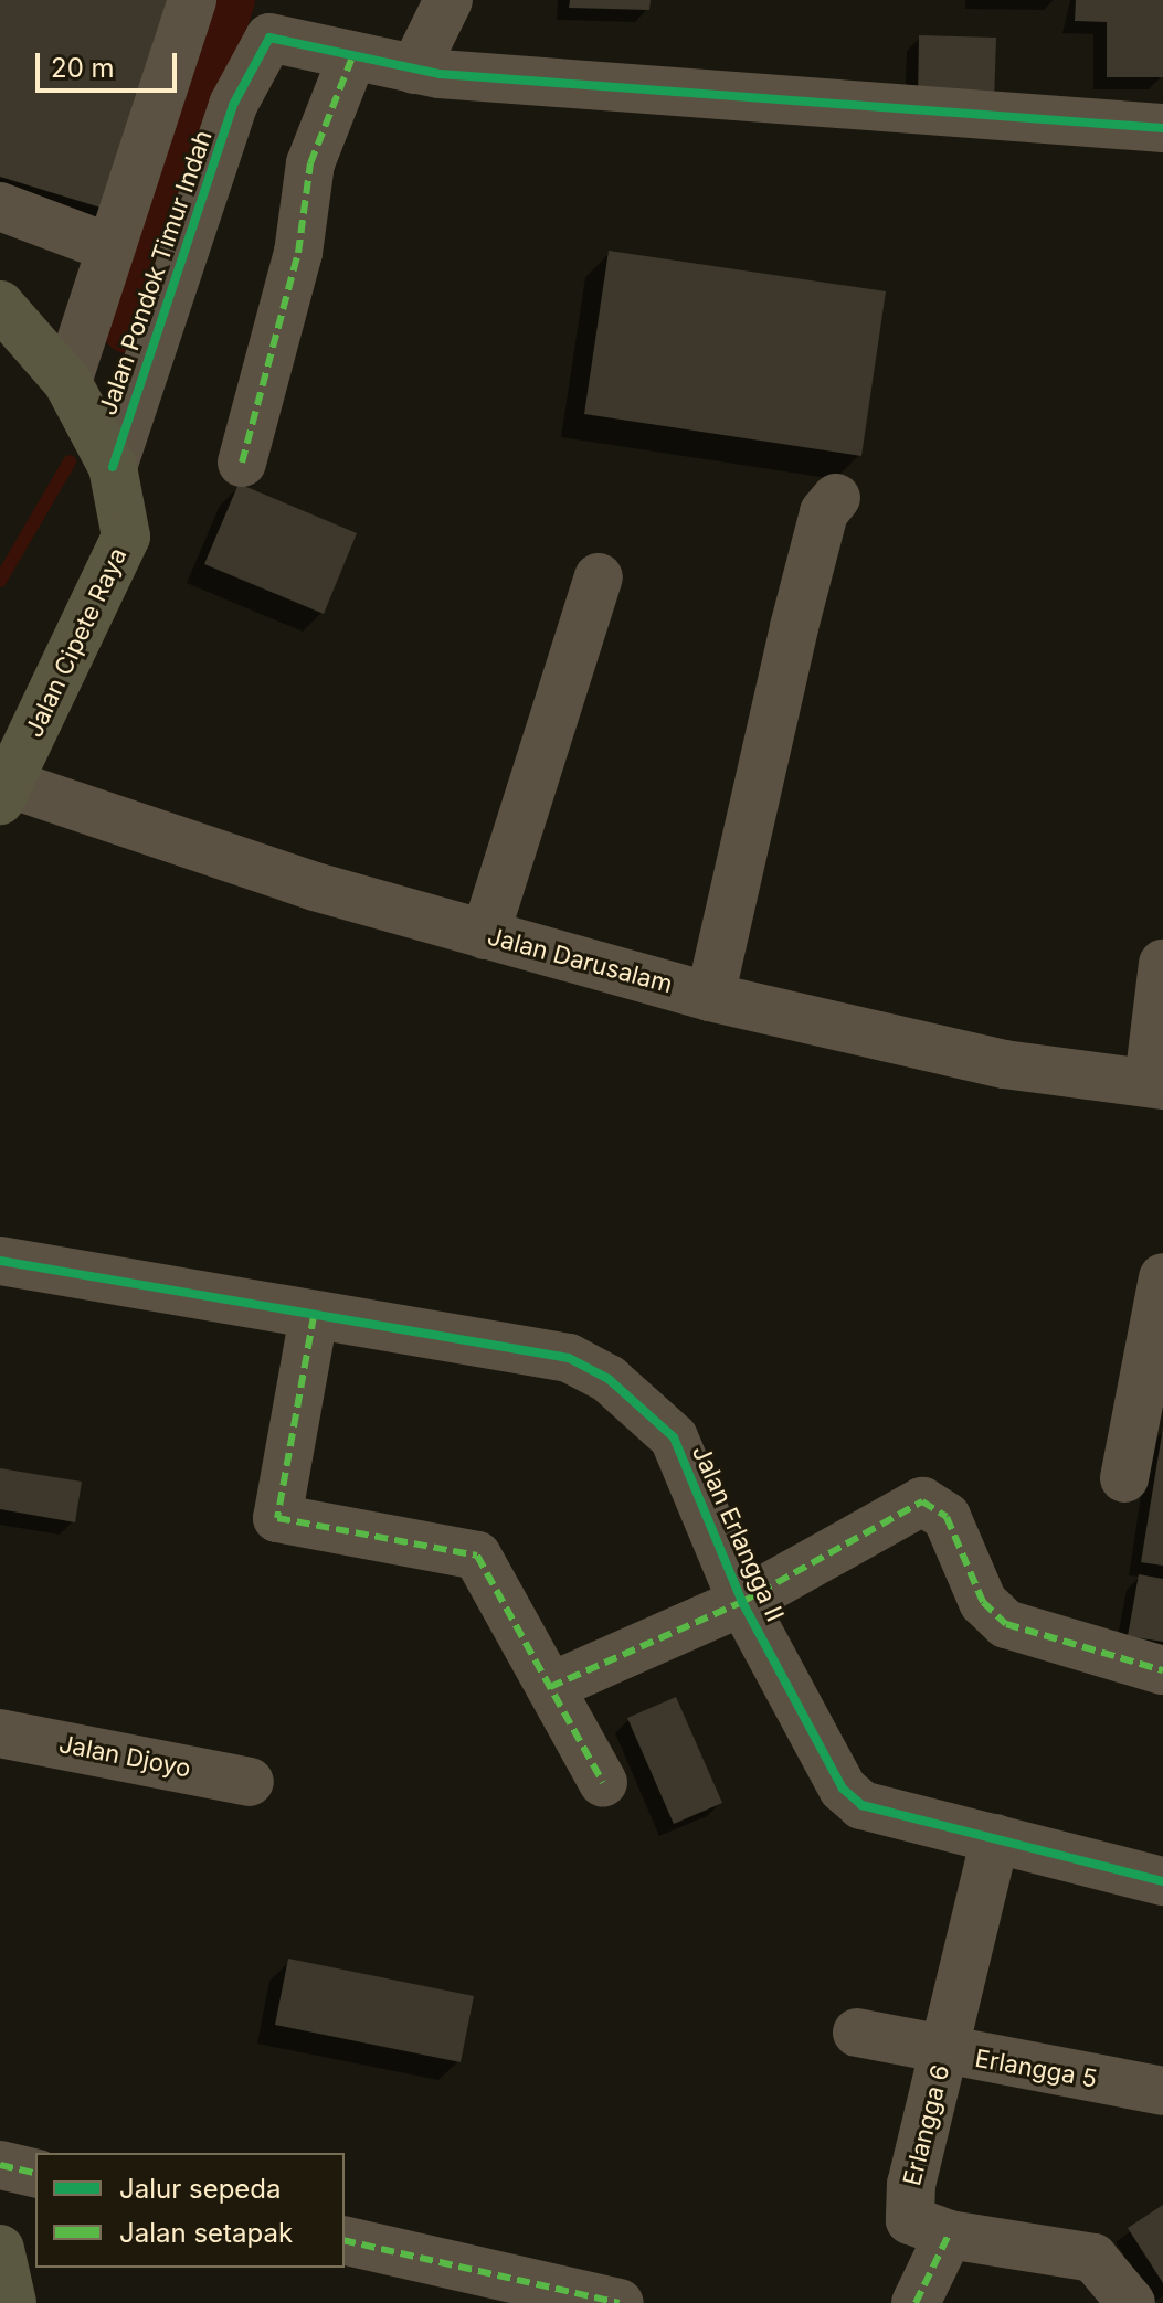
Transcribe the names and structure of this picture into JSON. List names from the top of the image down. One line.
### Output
{"streets":{"main road":["Jalan Cipete Raya"],"street":["Jalan Pondok Timur Indah","Jalan Darusalam","Jalan Erlangga II","Jalan Djoyo","Erlangga 5","Erlangga 6"]},"crossings":[["Jalan Pondok Timur Indah","Jalan Cipete Raya"],["Jalan Cipete Raya","Jalan Darusalam"],["Jalan Erlangga II","Erlangga 6"],["Erlangga 5","Erlangga 6"]],"legend":["Jalur sepeda","Jalan setapak"],"scale_bar":"20 m"}
